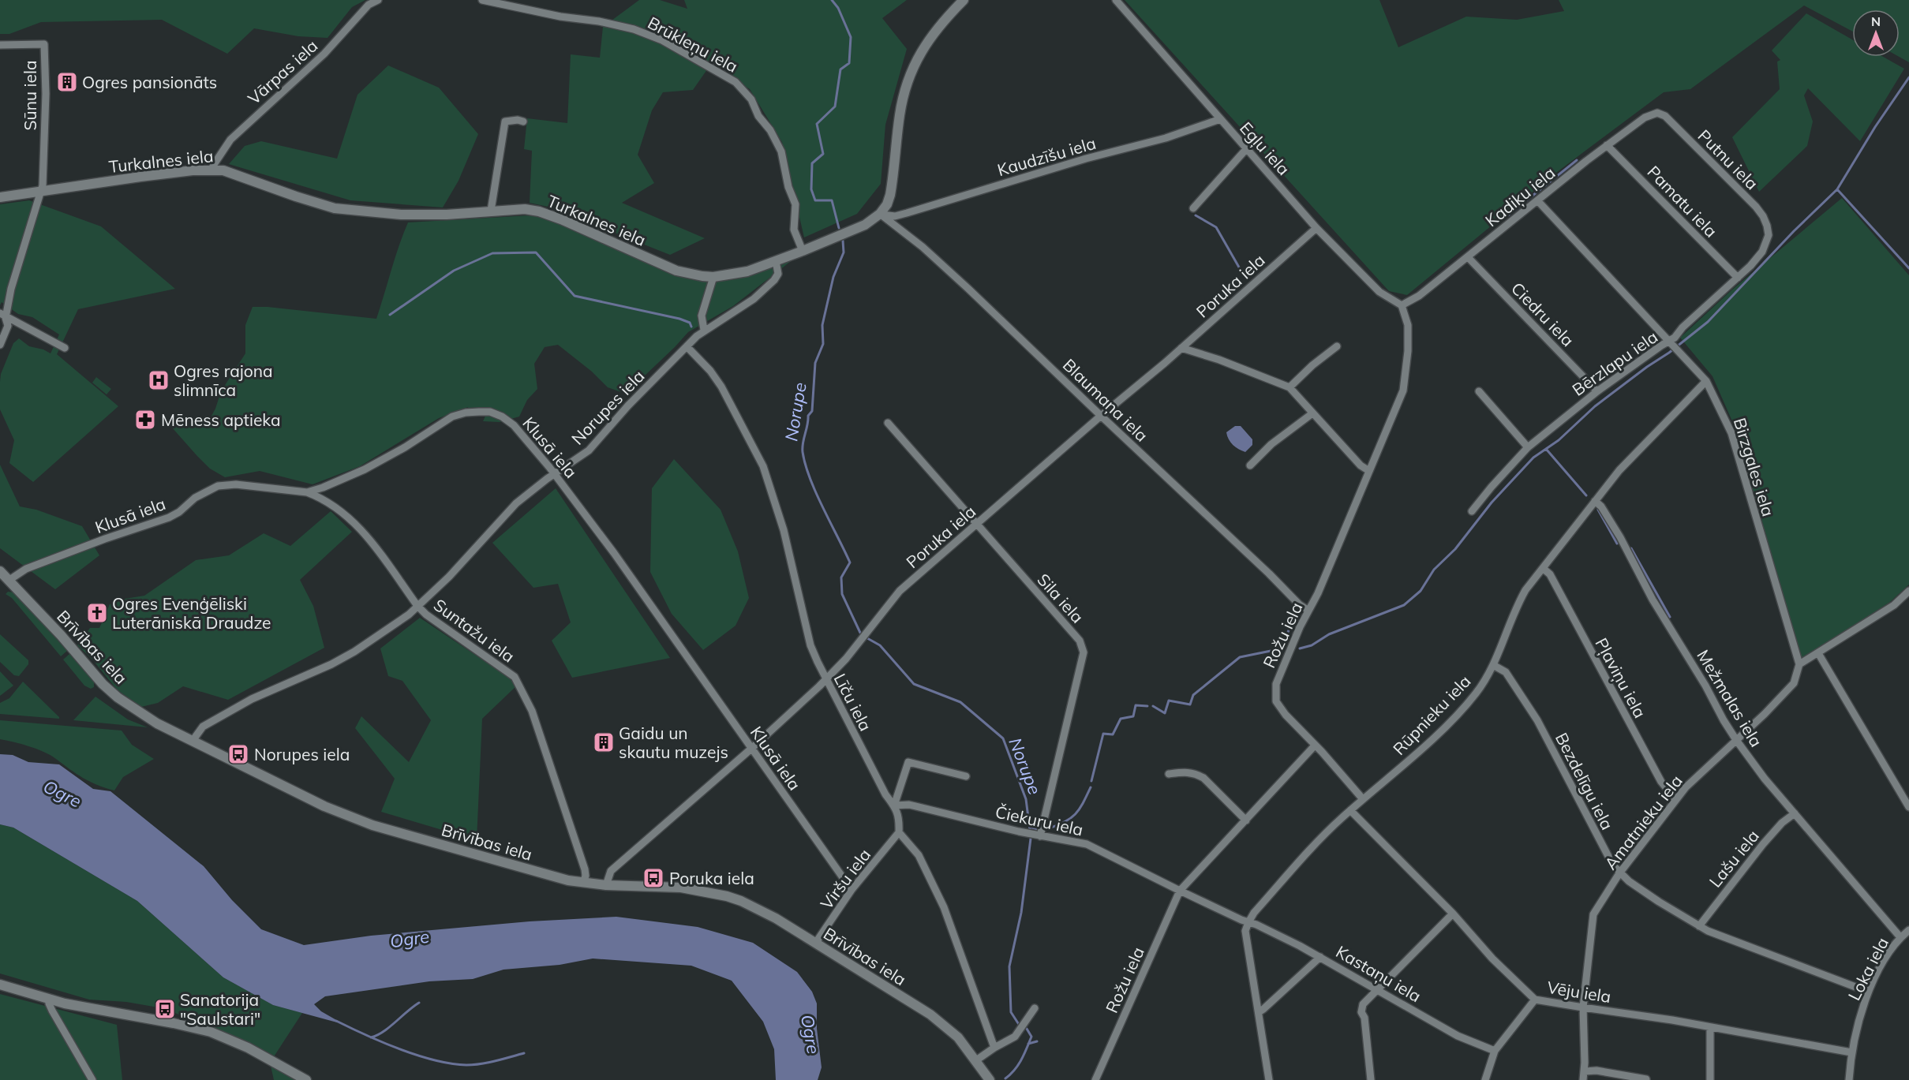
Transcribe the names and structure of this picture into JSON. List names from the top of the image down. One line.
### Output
{"streets":{"main road":["Turkalnes iela","Brīvības iela"],"street":["Brūkleņu iela","Vārpas iela","Sūnu iela","Egļu iela","Kaudzīšu iela","Putnu iela","Kadiķu iela","Pamatu iela","Poruka iela","Ciedru iela","Bērzlapu iela","Blaumaņa iela","Norupes iela","Klusā iela","Birzgales iela","Sila iela","Suntažu iela","Rožu iela","Pļaviņu iela","Mežmalas iela","Līču iela","Rūpnieku iela","Bezdelīgu iela","Čiekuru iela","Amatnieku iela","Lašu iela","Viršu iela","Loka iela","Kastaņu iela","Vēju iela"]},"crossings":[["Brūkleņu iela","Turkalnes iela"],["Vārpas iela","Turkalnes iela"],["Sūnu iela","Turkalnes iela"],["Egļu iela","Kaudzīšu iela"],["Egļu iela","Kadiķu iela"],["Egļu iela","Poruka iela"],["Egļu iela","Rožu iela"],["Kaudzīšu iela","Turkalnes iela"],["Kaudzīšu iela","Blaumaņa iela"],["Putnu iela","Kadiķu iela"],["Putnu iela","Bērzlapu iela"],["Turkalnes iela","Blaumaņa iela"],["Turkalnes iela","Norupes iela"],["Kadiķu iela","Pamatu iela"],["Kadiķu iela","Ciedru iela"],["Kadiķu iela","Birzgales iela"],["Kadiķu iela","Rožu iela"],["Pamatu iela","Bērzlapu iela"],["Poruka iela","Blaumaņa iela"],["Poruka iela","Klusā iela"],["Poruka iela","Sila iela"],["Poruka iela","Brīvības iela"],["Poruka iela","Līču iela"],["Ciedru iela","Bērzlapu iela"],["Bērzlapu iela","Birzgales iela"],["Blaumaņa iela","Rožu iela"],["Norupes iela","Klusā iela"],["Norupes iela","Suntažu iela"],["Norupes iela","Brīvības iela"],["Norupes iela","Līču iela"],["Klusā iela","Suntažu iela"],["Klusā iela","Brīvības iela"],["Klusā iela","Viršu iela"],["Birzgales iela","Rūpnieku iela"],["Birzgales iela","Amatnieku iela"],["Sila iela","Čiekuru iela"],["Suntažu iela","Brīvības iela"],["Rožu iela","Čiekuru iela"],["Brīvības iela","Viršu iela"],["Pļaviņu iela","Rūpnieku iela"],["Pļaviņu iela","Amatnieku iela"],["Mežmalas iela","Rūpnieku iela"],["Mežmalas iela","Amatnieku iela"],["Mežmalas iela","Lašu iela"],["Mežmalas iela","Loka iela"],["Līču iela","Čiekuru iela"],["Līču iela","Viršu iela"],["Rūpnieku iela","Bezdelīgu iela"],["Rūpnieku iela","Čiekuru iela"],["Rūpnieku iela","Kastaņu iela"],["Rūpnieku iela","Vēju iela"],["Bezdelīgu iela","Amatnieku iela"],["Bezdelīgu iela","Lašu iela"],["Bezdelīgu iela","Loka iela"],["Čiekuru iela","Kastaņu iela"],["Amatnieku iela","Vēju iela"],["Loka iela","Vēju iela"]],"water":["Norupe","Ogre"],"places":{"building":["Ogres pansionāts","Gaidu un skautu muzejs"],"hospital":["Ogres rajona slimnīca"],"pharmacy":["Mēness aptieka"],"church":["Ogres Evenģēliski Luterāniskā Draudze"],"bus stop":["Norupes iela","Poruka iela","Sanatorija \"Saulstari\""]},"north":"top"}
